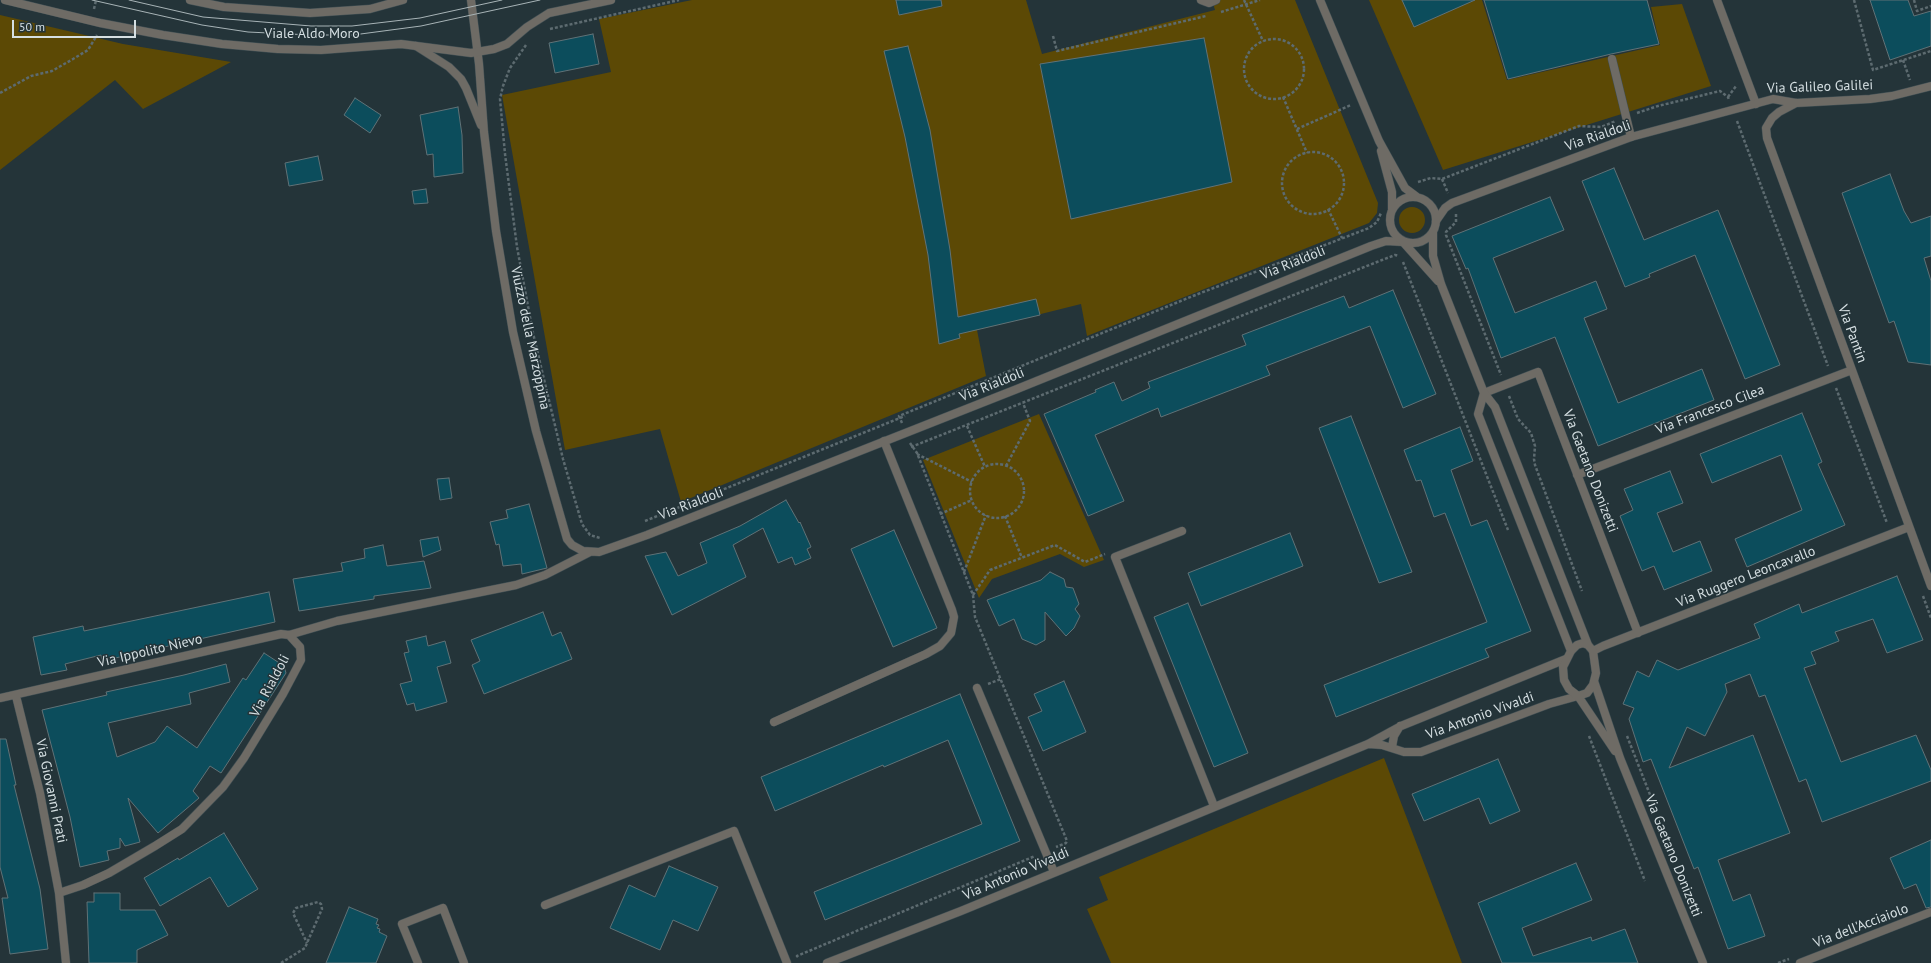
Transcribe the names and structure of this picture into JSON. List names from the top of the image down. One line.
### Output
{"streets":{"street":["Viale Aldo Moro","Via Galileo Galilei","Via Rialdoli","Via Pantin","Viuzzo della Marzoppina","Via Francesco Cilea","Via Gaetano Donizetti","Via Ruggero Leoncavallo","Via Ippolito Nievo","Via Antonio Vivaldi","Via Giovanni Prati","Via dell'Acciaiolo"]},"crossings":[["Viale Aldo Moro","Viuzzo della Marzoppina"],["Via Galileo Galilei","Via Rialdoli"],["Via Galileo Galilei","Via Pantin"],["Via Rialdoli","Viuzzo della Marzoppina"],["Via Rialdoli","Via Ippolito Nievo"],["Via Rialdoli","Via Giovanni Prati"],["Via Pantin","Via Francesco Cilea"],["Via Pantin","Via Ruggero Leoncavallo"],["Via Francesco Cilea","Via Gaetano Donizetti"],["Via Gaetano Donizetti","Via Ruggero Leoncavallo"],["Via Gaetano Donizetti","Via Antonio Vivaldi"],["Via Ruggero Leoncavallo","Via Antonio Vivaldi"],["Via Ippolito Nievo","Via Giovanni Prati"]],"scale_bar":"50 m"}
